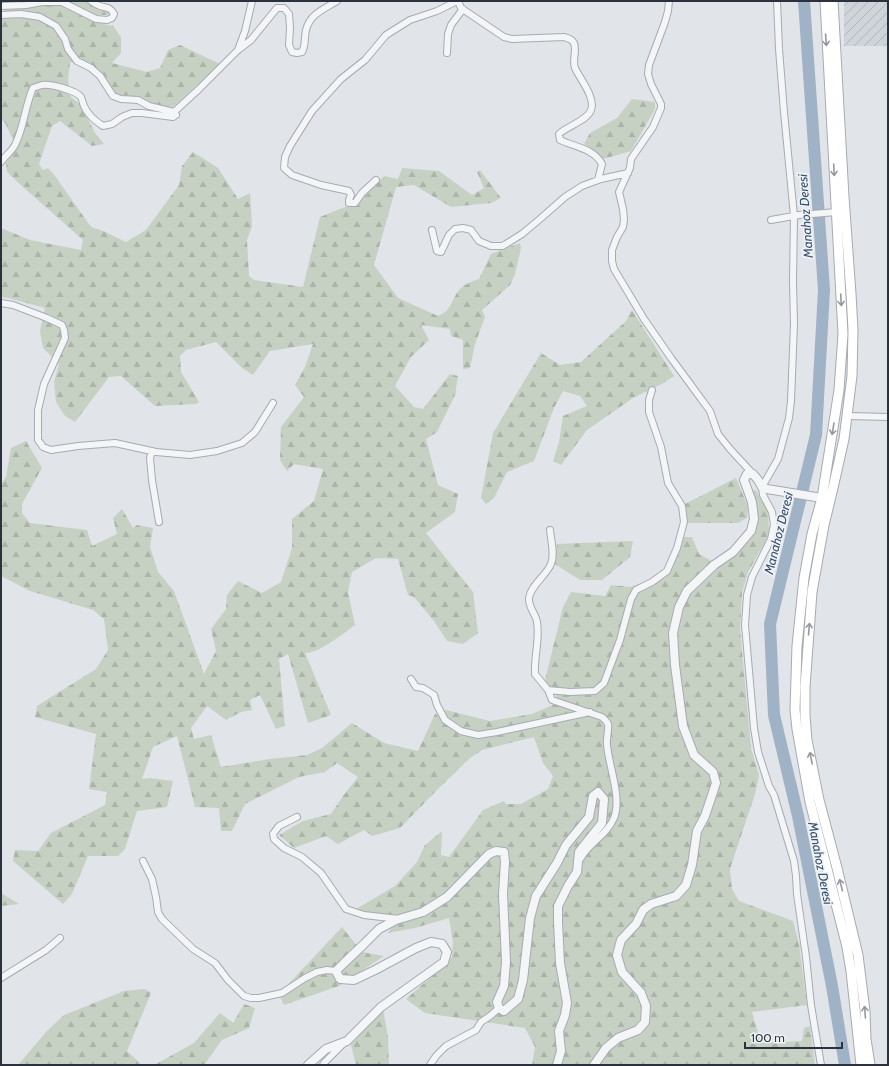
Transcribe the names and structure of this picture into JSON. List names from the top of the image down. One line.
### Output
{"water":["Manahoz Deresi"],"scale_bar":"100 m"}
